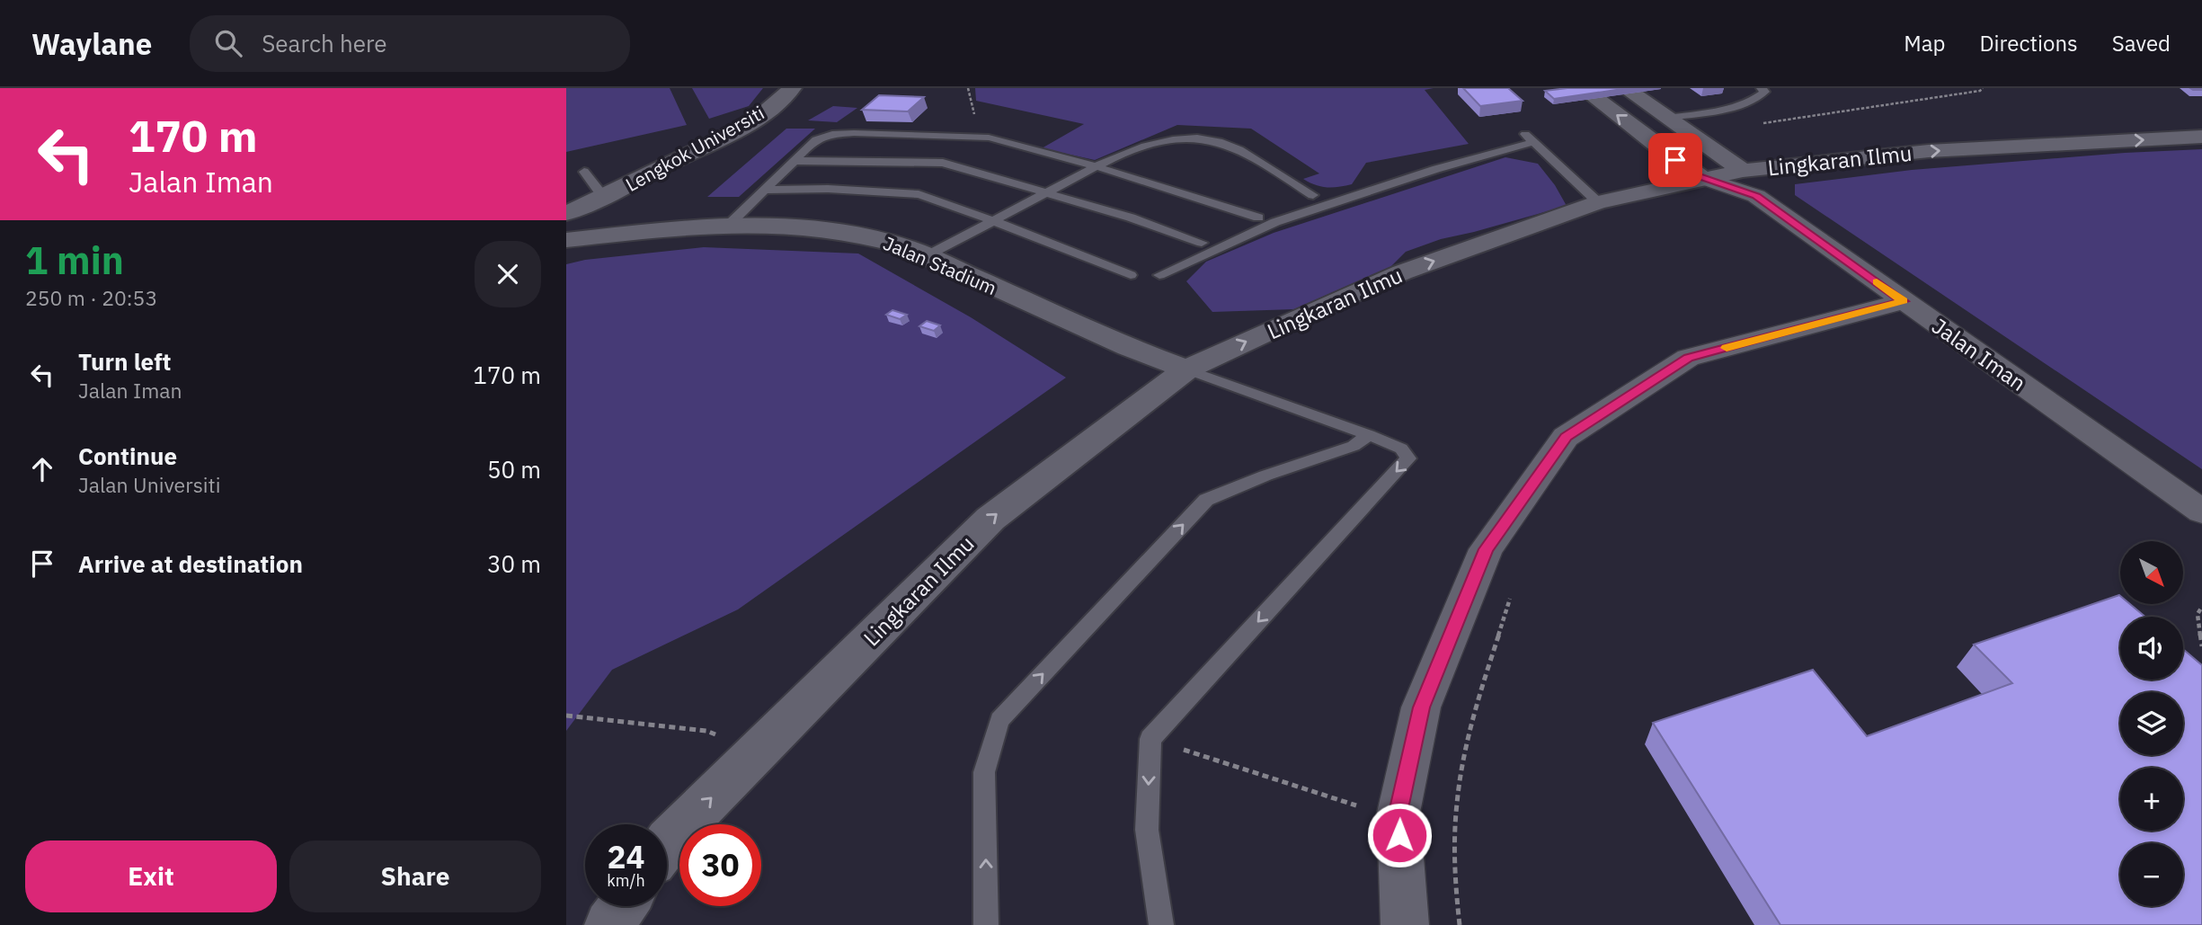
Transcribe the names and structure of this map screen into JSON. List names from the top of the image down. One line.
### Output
{"streets":{"street":["Lengkok Universiti","Lingkaran Ilmu","Jalan Stadium","Jalan Iman"]},"crossings":[["Lingkaran Ilmu","Jalan Stadium"]],"one_way":["Lingkaran Ilmu"],"north":"bottom right","page":{"header":"Waylane","search":"Search here","nav":["Map","Directions","Saved"],"turn":["170 m","Jalan Iman"],"heading":["1 min","250 m · 20:53"],"list":[{"name":"Turn left","note":"Jalan Iman","value":"170 m"},{"name":"Continue","note":"Jalan Universiti","value":"50 m"},{"name":"Arrive at destination","value":"30 m"}],"map_buttons":["+","−"],"speed":"24 km/h","limit":"30","buttons":["Exit","Share"]}}
